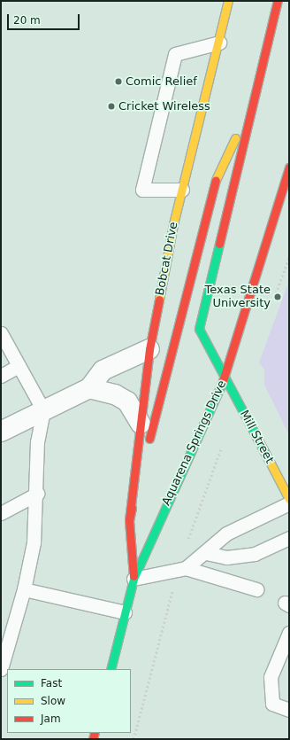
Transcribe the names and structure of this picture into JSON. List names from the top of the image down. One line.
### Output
{"streets":{"main road":["Bobcat Drive","Mill Street","Aquarena Springs Drive"]},"crossings":[["Bobcat Drive","Aquarena Springs Drive"],["Mill Street","Aquarena Springs Drive"]],"places":["Comic Relief","Cricket Wireless","Texas State University"],"legend":["Fast","Slow","Jam"],"scale_bar":"20 m"}
